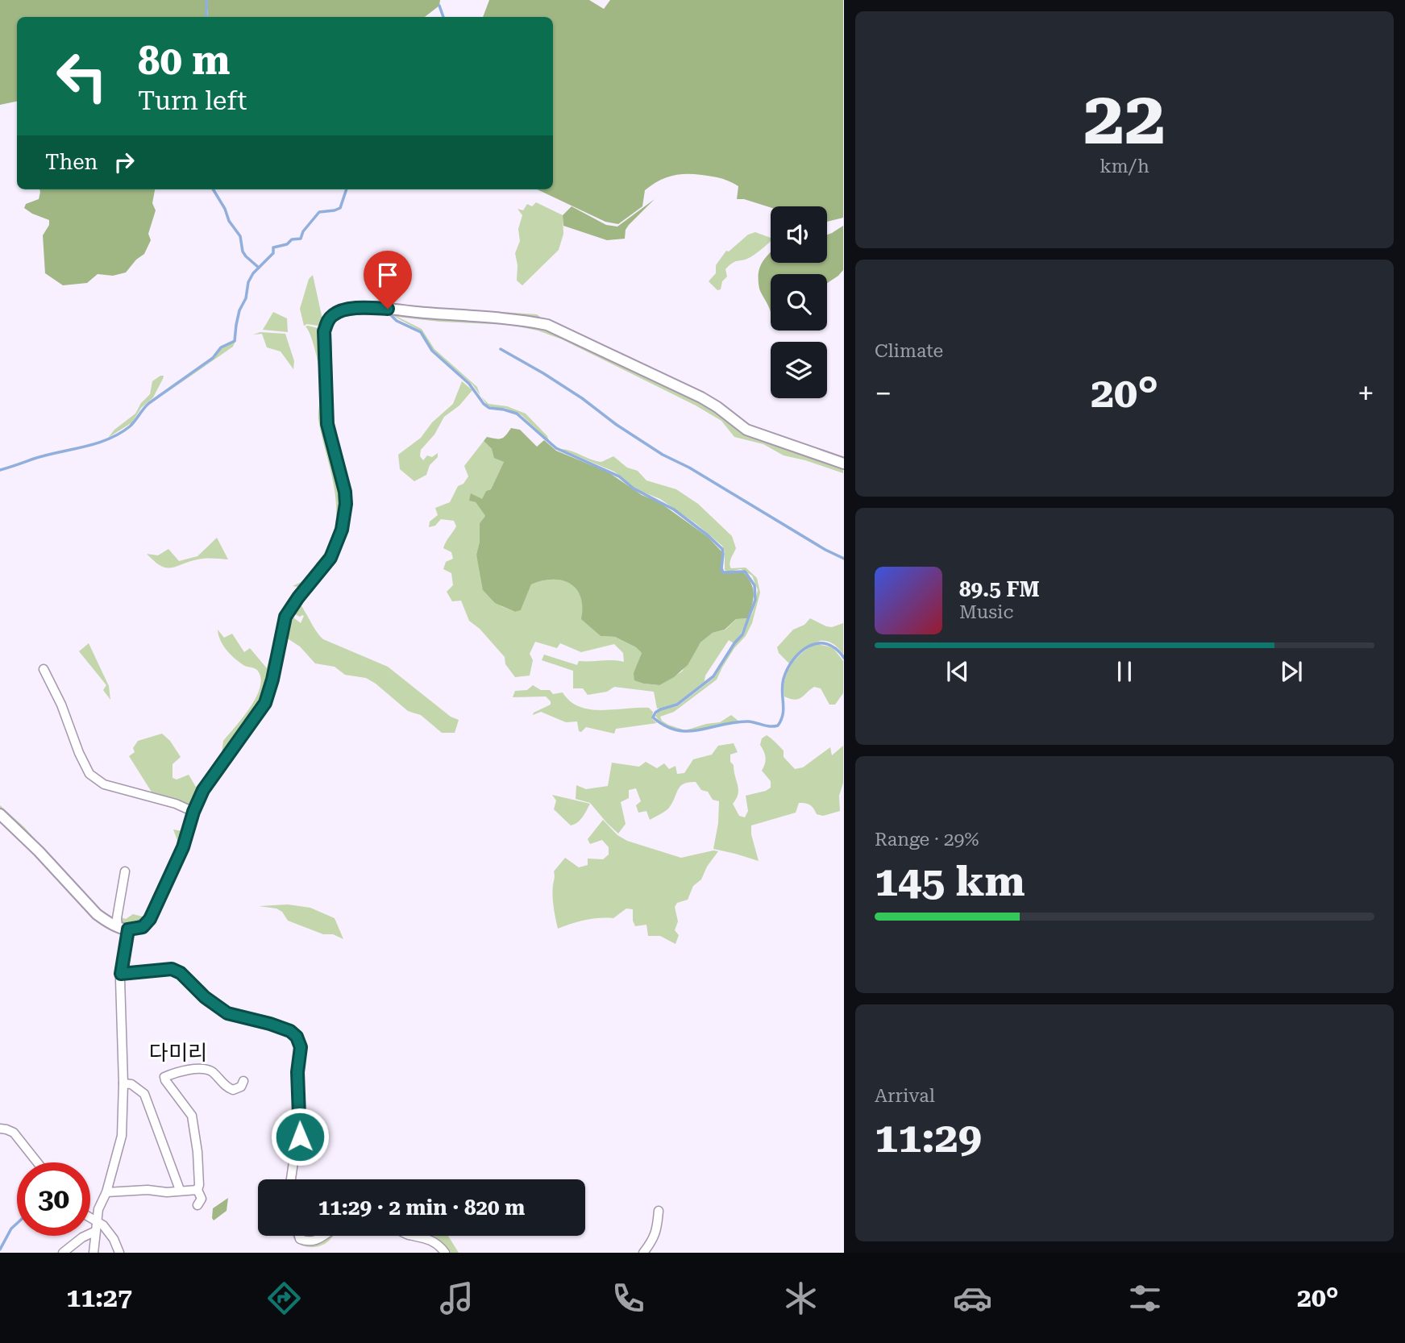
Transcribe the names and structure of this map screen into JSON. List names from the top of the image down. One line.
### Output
{"districts":["다미리"],"page":{"tile":[["22","km/h"],"Climate",["Range · 29%","145 km"],["Arrival","11:29"]],"turn":["80 m","Turn left"],"then":"Then","heat":["−","20°","+"],"song":["89.5 FM","Music"],"limit":"30","trip":"11:29 · 2 min · 820 m","tabs":["11:27","20°"]}}
